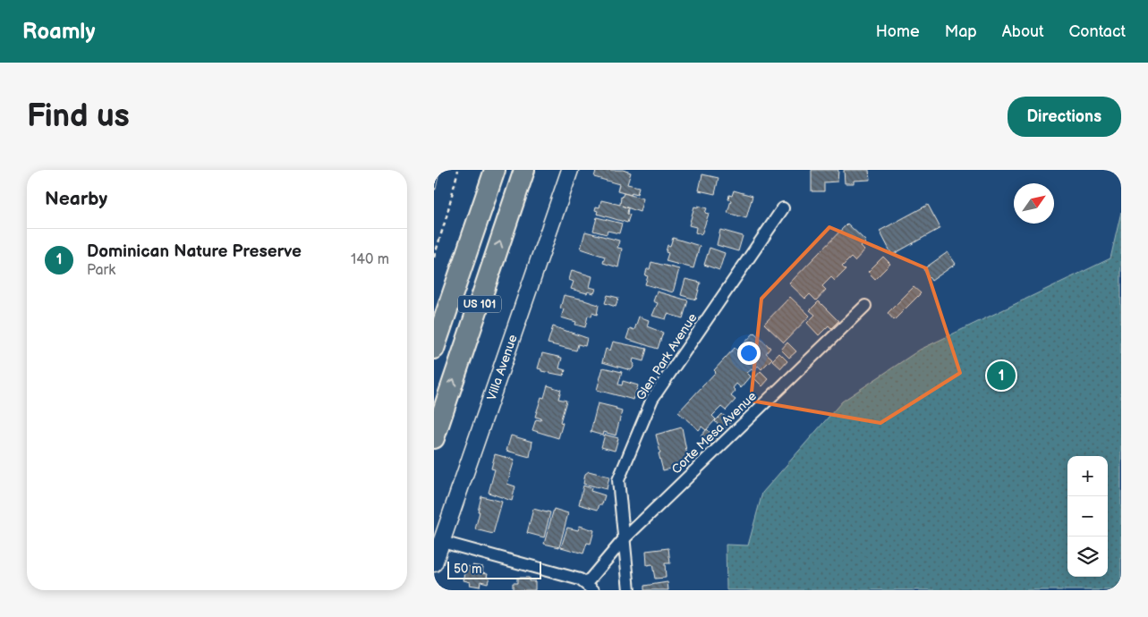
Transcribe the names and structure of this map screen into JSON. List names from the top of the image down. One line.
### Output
{"streets":{"highway":["US 101"],"street":["Glen Park Avenue","Villa Avenue","Corte Mesa Avenue"]},"crossings":[["Glen Park Avenue","Corte Mesa Avenue"]],"scale_bar":"50 m","north":"top right","page":{"header":"Roamly","nav":["Home","Map","About","Contact"],"buttons":"Directions","title":"Find us","heading":"Nearby","list":[{"mark":"1","name":"Dominican Nature Preserve","note":"Park","value":"140 m"}],"pins":"1","map_buttons":["+","−"],"scale":"50 m"}}
